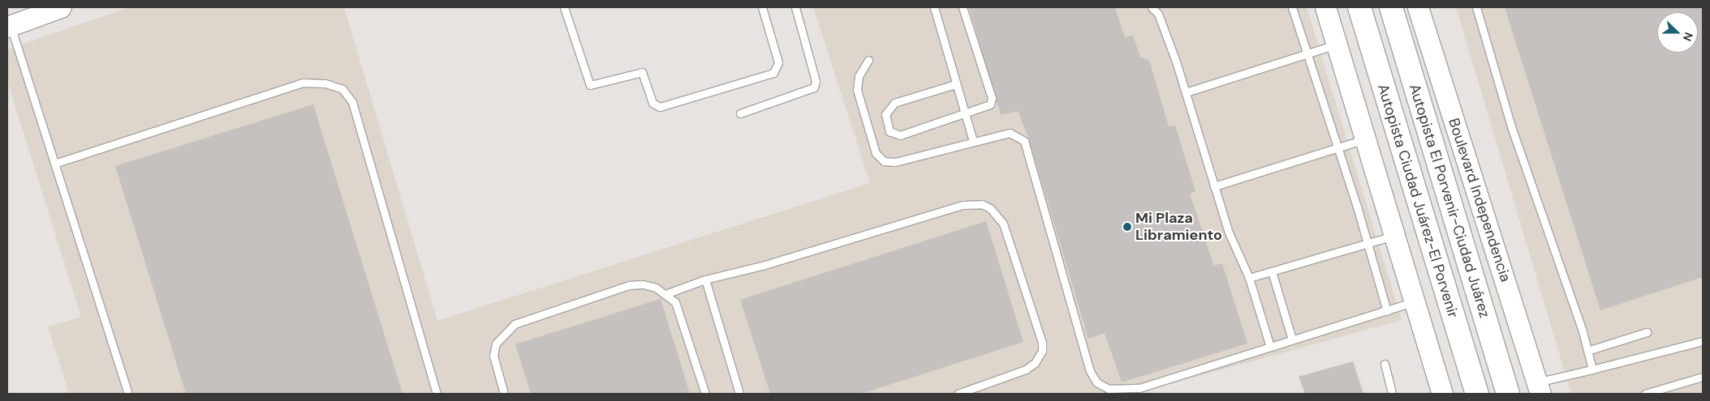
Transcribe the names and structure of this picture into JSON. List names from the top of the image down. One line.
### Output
{"streets":{"highway":["Autopista Ciudad Juárez-El Porvenir","Autopista El Porvenir-Ciudad Juárez"],"main road":["Boulevard Independencia"]},"places":["Mi Plaza Libramiento"],"north":"right"}
